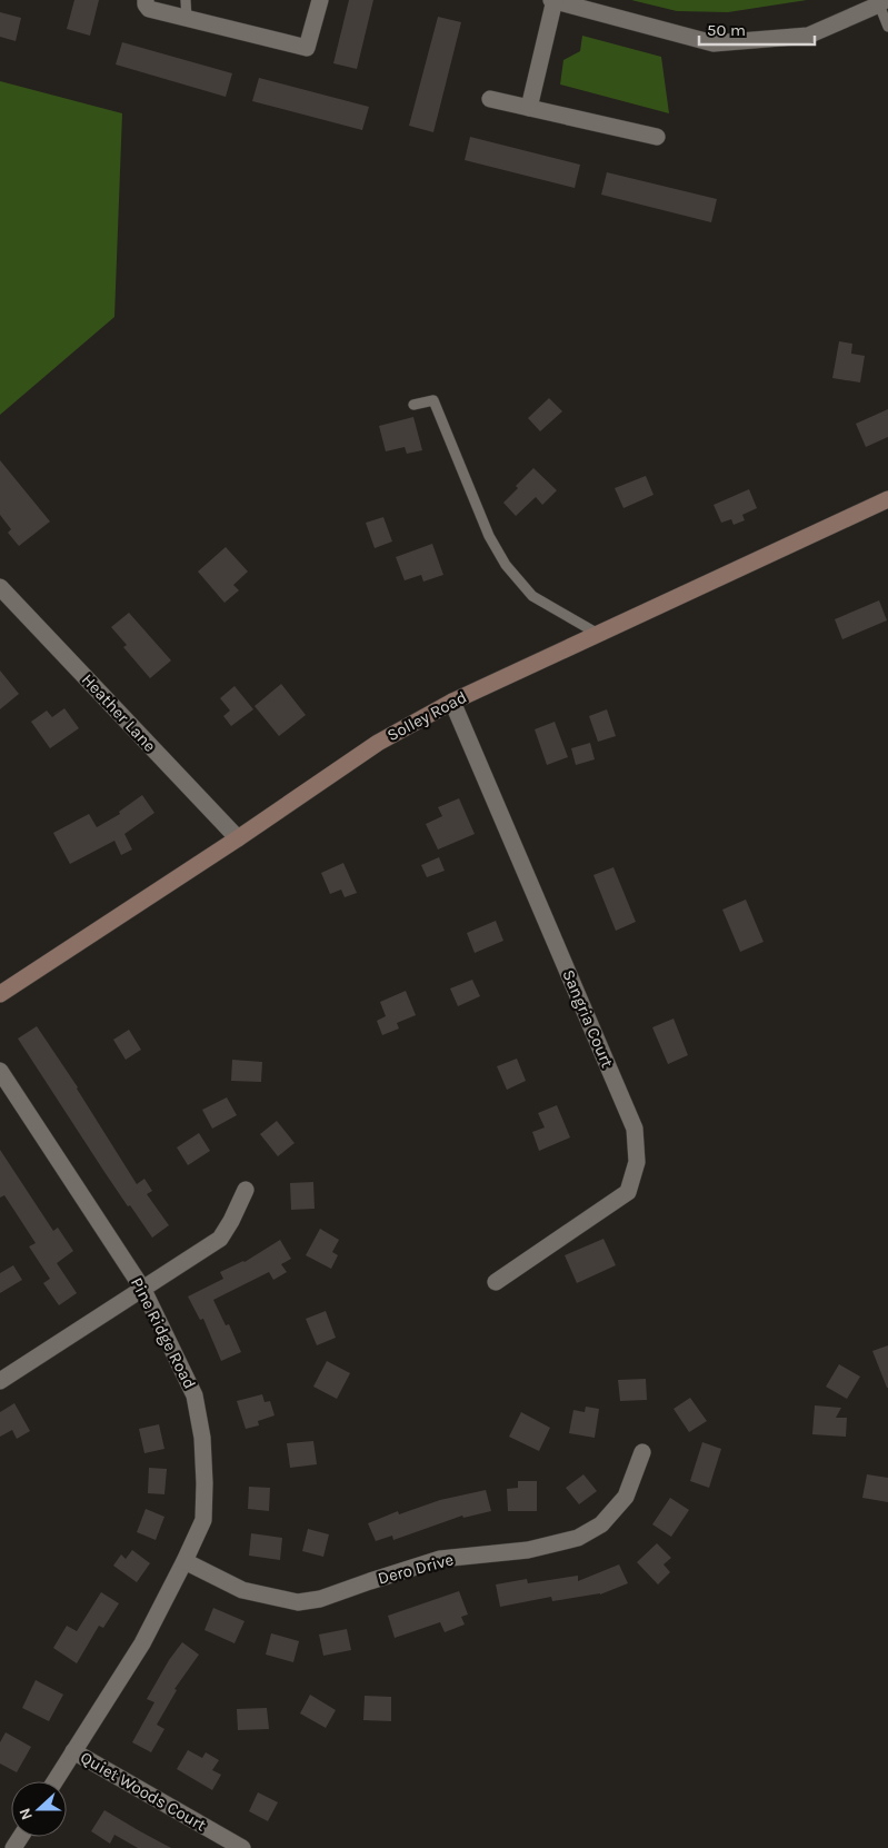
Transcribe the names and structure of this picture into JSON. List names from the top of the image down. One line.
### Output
{"streets":{"main road":["Solley Road"],"street":["Heather Lane","Sangria Court","Pine Ridge Road","Dero Drive","Quiet Woods Court"]},"crossings":[["Heather Lane","Solley Road"],["Solley Road","Sangria Court"],["Pine Ridge Road","Dero Drive"],["Pine Ridge Road","Quiet Woods Court"]],"scale_bar":"50 m","north":"left"}
